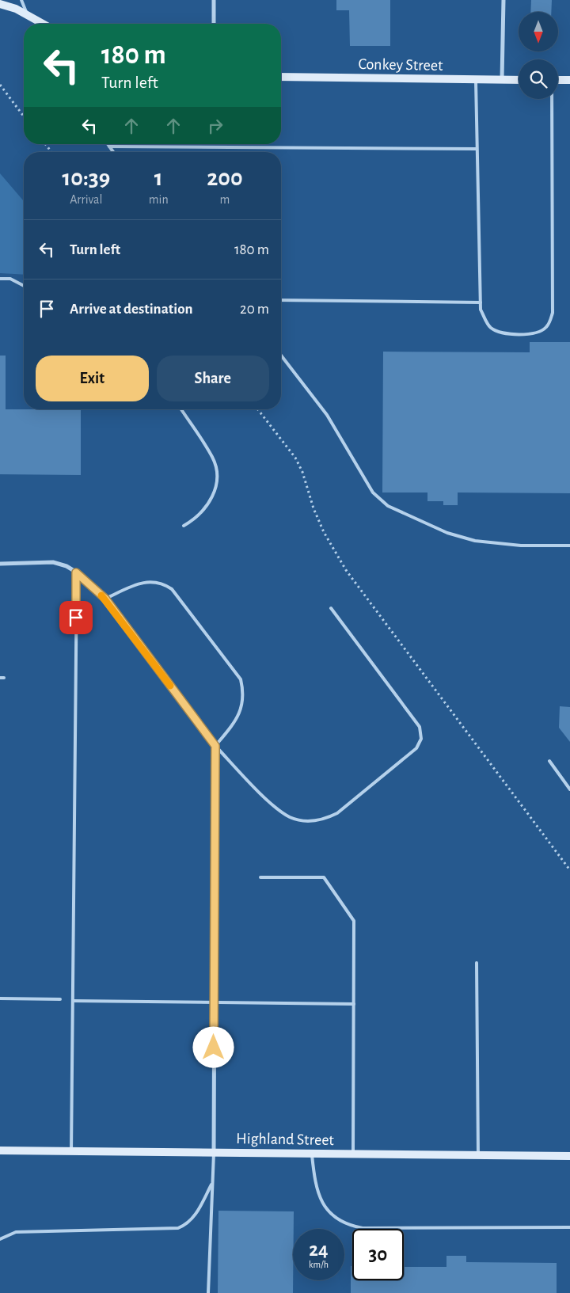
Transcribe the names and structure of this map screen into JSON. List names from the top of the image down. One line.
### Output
{"streets":{"street":["Conkey Street","Highland Street"]},"north":"bottom","page":{"turn":["180 m","Turn left"],"eta":["10:39","Arrival","1","min","200","m"],"list":[{"name":"Turn left","value":"180 m"},{"name":"Arrive at destination","value":"20 m"}],"buttons":["Exit","Share"],"speed":"24 km/h","limit":"30"}}
